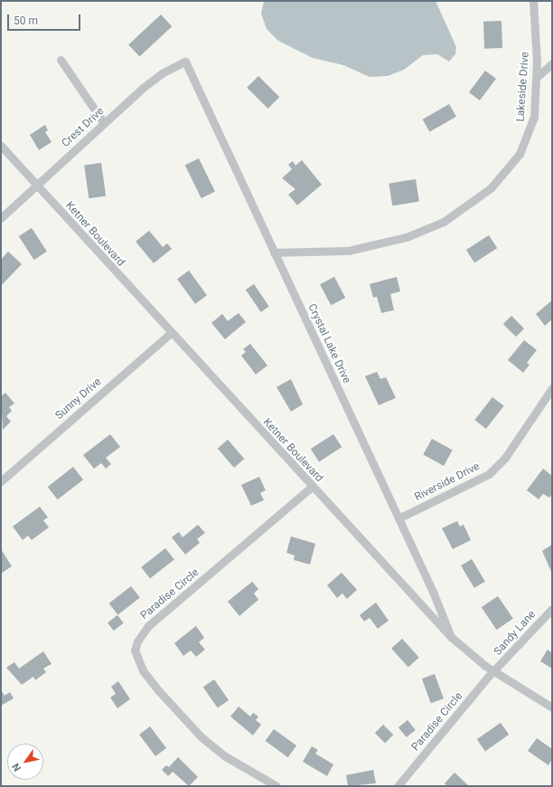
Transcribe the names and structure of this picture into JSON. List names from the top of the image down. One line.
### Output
{"streets":{"street":["Lakeside Drive","Crest Drive","Ketner Boulevard","Crystal Lake Drive","Sunny Drive","Riverside Drive","Paradise Circle","Sandy Lane"]},"crossings":[["Lakeside Drive","Crystal Lake Drive"],["Crest Drive","Ketner Boulevard"],["Crest Drive","Crystal Lake Drive"],["Ketner Boulevard","Crystal Lake Drive"],["Ketner Boulevard","Sunny Drive"],["Ketner Boulevard","Paradise Circle"],["Ketner Boulevard","Sandy Lane"],["Crystal Lake Drive","Riverside Drive"],["Paradise Circle","Sandy Lane"]],"scale_bar":"50 m","north":"bottom left"}
